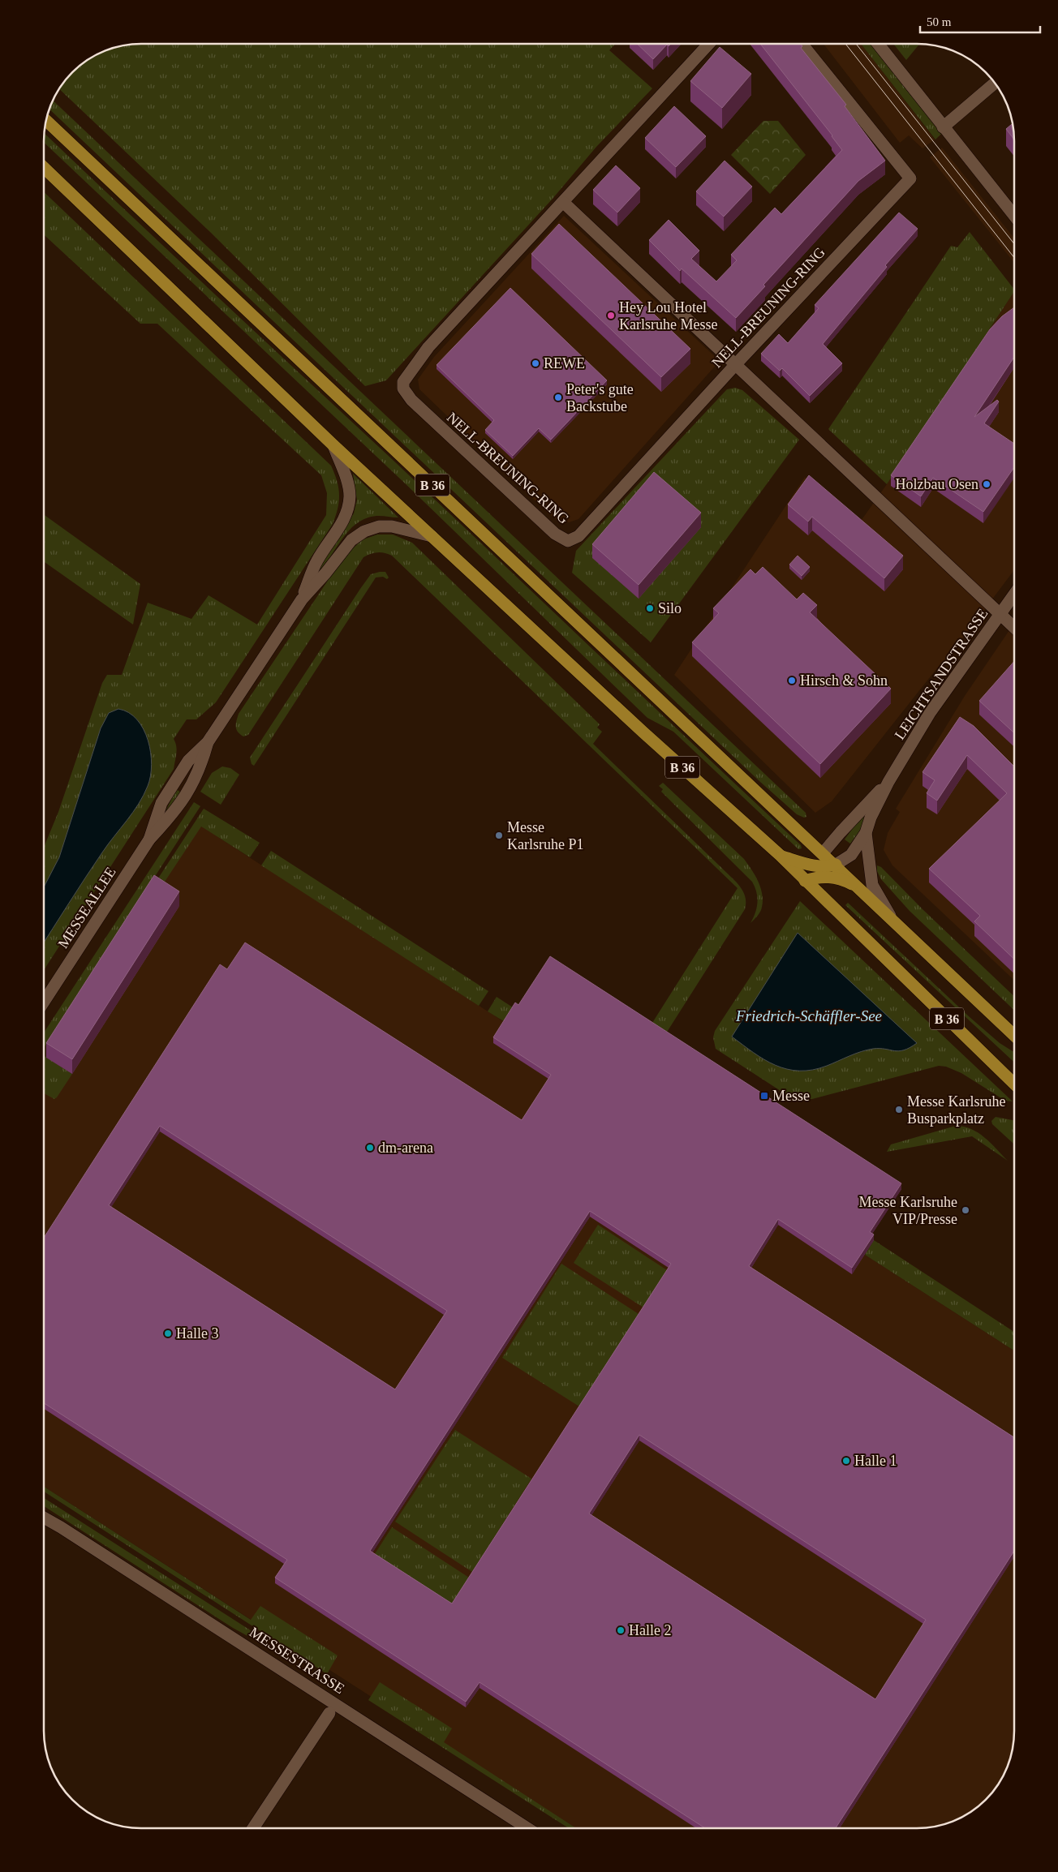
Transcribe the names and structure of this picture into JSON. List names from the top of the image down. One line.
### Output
{"streets":{"main road":["B 36"],"street":["NELL-BREUNING-RING","LEICHTSANDSTRASSE","MESSEALLEE","MESSESTRASSE"]},"crossings":[["B 36","LEICHTSANDSTRASSE"],["B 36","MESSEALLEE"]],"water":["Friedrich-Schäffler-See"],"places":{"other":["Hey Lou Hotel Karlsruhe Messe","REWE","Peter's gute Backstube","Holzbau Osen","Silo","Hirsch & Sohn","Messe Karlsruhe P1","Messe Karlsruhe Busparkplatz","dm-arena","Messe Karlsruhe VIP/Presse","Halle 3","Halle 1","Halle 2"],"transit":["Messe"]},"scale_bar":"50 m"}
